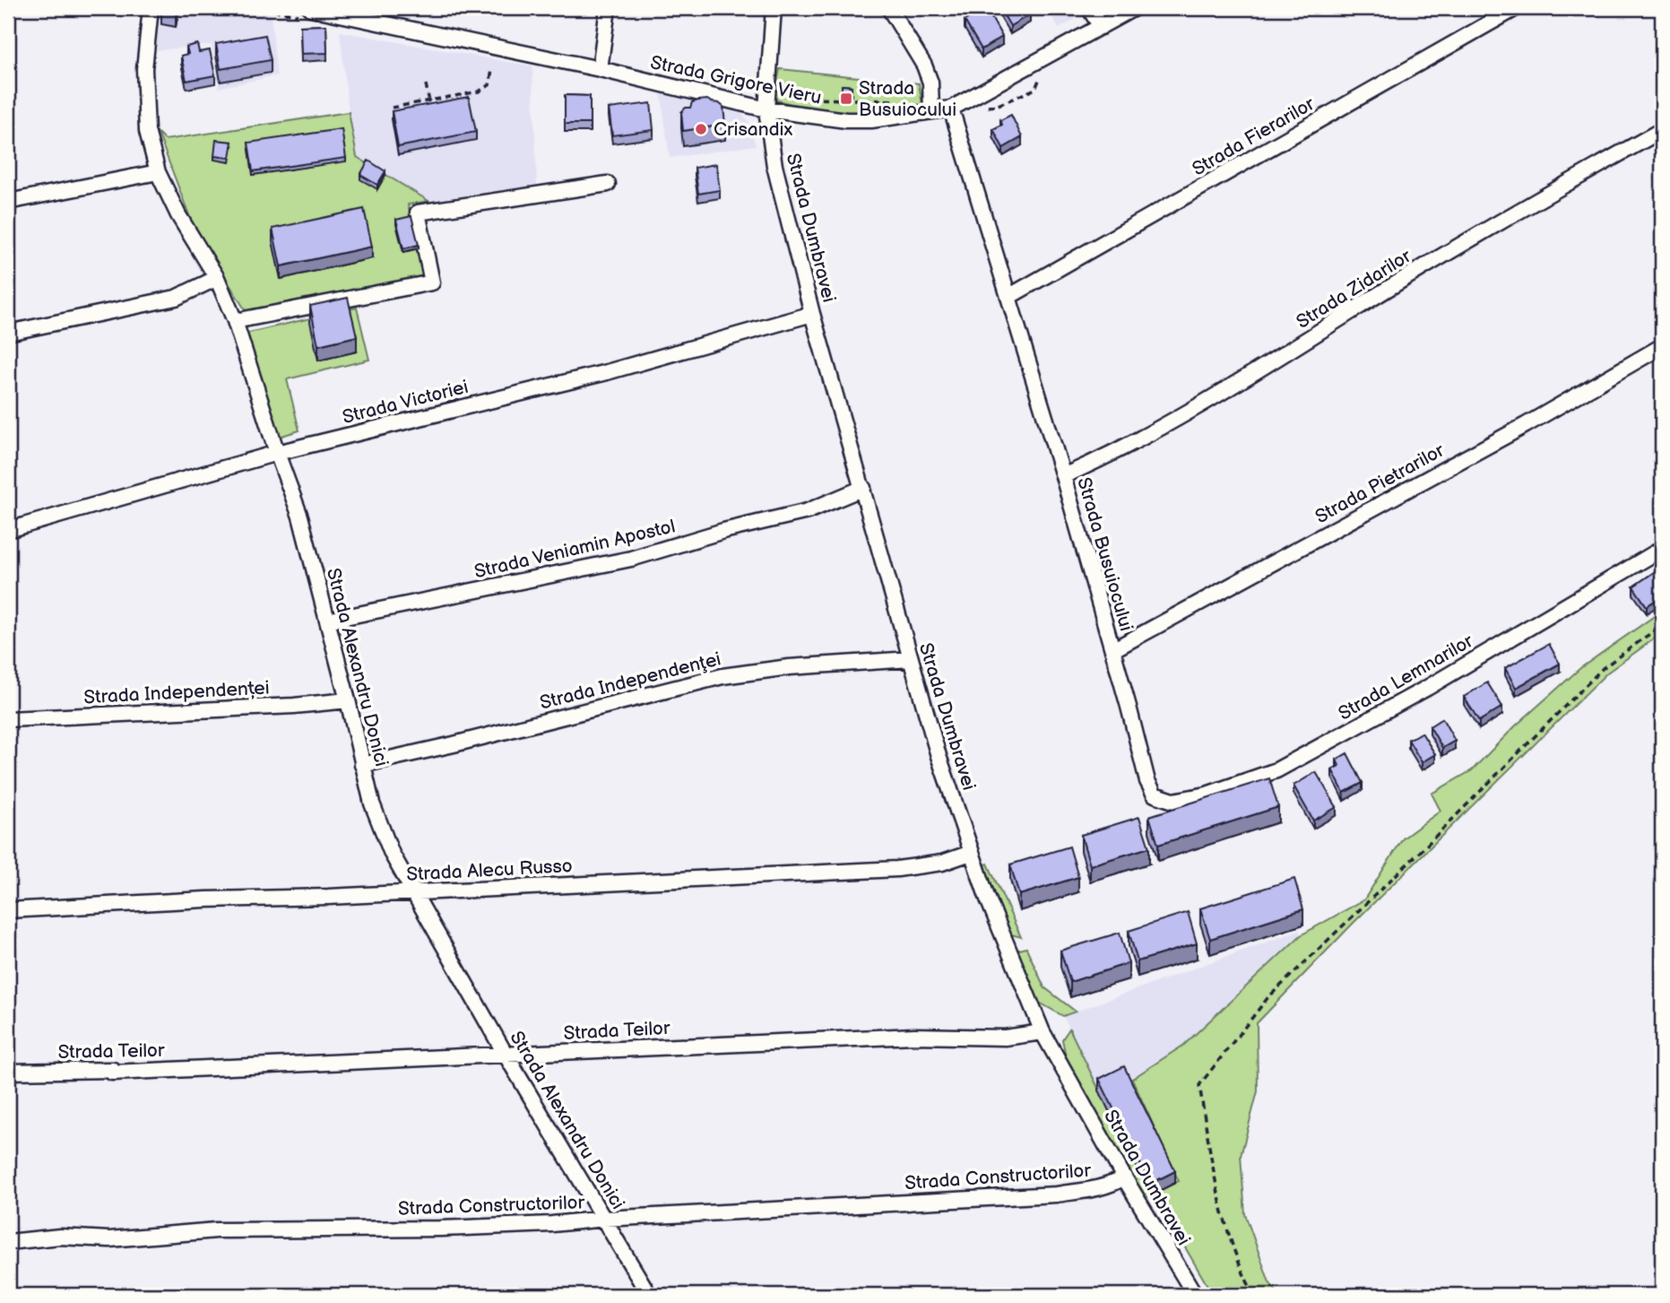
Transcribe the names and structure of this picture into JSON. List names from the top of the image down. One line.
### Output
{"streets":{"street":["Strada Grigore Vieru","Strada Fierarilor","Strada Dumbravei","Strada Zidarilor","Strada Victoriei","Strada Pietrarilor","Strada Veniamin Apostol","Strada Busuiocului","Strada Alexandru Donici","Strada Lemnarilor","Strada Independenţei","Strada Independenței","Strada Alecu Russo","Strada Teilor","Strada Constructorilor"]},"crossings":[["Strada Grigore Vieru","Strada Dumbravei"],["Strada Grigore Vieru","Strada Busuiocului"],["Strada Fierarilor","Strada Busuiocului"],["Strada Dumbravei","Strada Victoriei"],["Strada Dumbravei","Strada Veniamin Apostol"],["Strada Dumbravei","Strada Independenţei"],["Strada Dumbravei","Strada Alecu Russo"],["Strada Dumbravei","Strada Teilor"],["Strada Dumbravei","Strada Constructorilor"],["Strada Zidarilor","Strada Busuiocului"],["Strada Victoriei","Strada Alexandru Donici"],["Strada Pietrarilor","Strada Busuiocului"],["Strada Veniamin Apostol","Strada Alexandru Donici"],["Strada Busuiocului","Strada Lemnarilor"],["Strada Alexandru Donici","Strada Independenţei"],["Strada Alexandru Donici","Strada Independenței"],["Strada Alexandru Donici","Strada Alecu Russo"],["Strada Alexandru Donici","Strada Teilor"],["Strada Alexandru Donici","Strada Constructorilor"]],"places":{"transit":["Strada Busuiocului"],"other":["Crisandix"]}}
